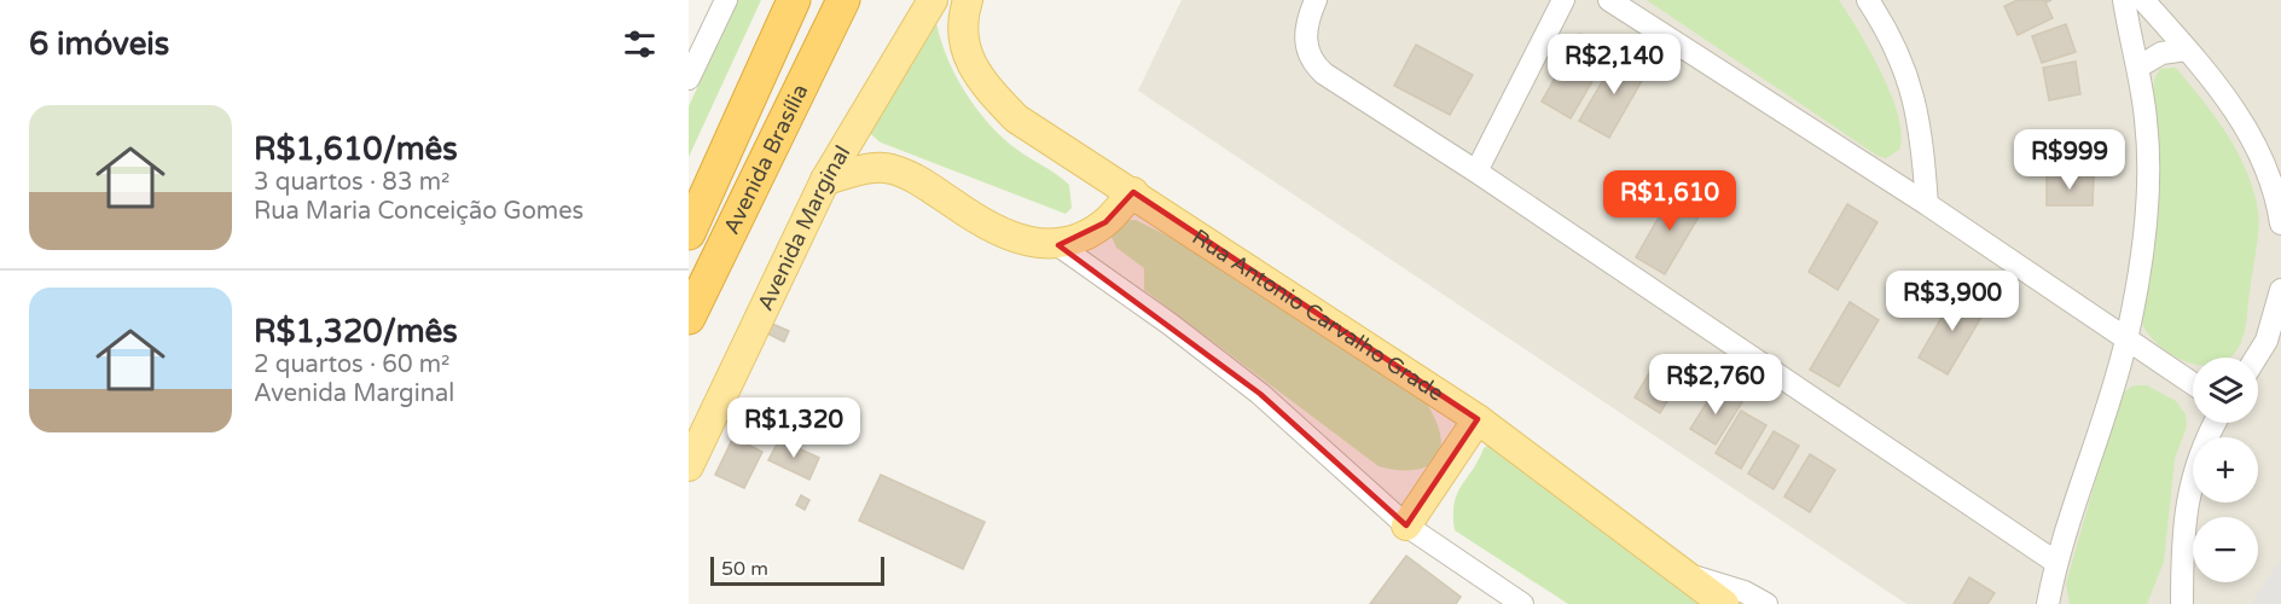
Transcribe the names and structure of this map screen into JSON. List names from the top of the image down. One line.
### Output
{"streets":{"highway":["Avenida Brasília"],"main road":["Avenida Marginal","Rua Antonio Carvalho Grade"]},"scale_bar":"50 m","page":{"heading":"6 imóveis","price":["R$2,140","R$999","R$1,610","R$3,900","R$2,760","R$1,320"],"list":[{"name":"R$1,610/mês","note":"3 quartos · 83 m² · Rua Maria Conceição Gomes"},{"name":"R$1,320/mês","note":"2 quartos · 60 m² · Avenida Marginal"}],"map_buttons":["+","−"],"scale":"50 m"}}
